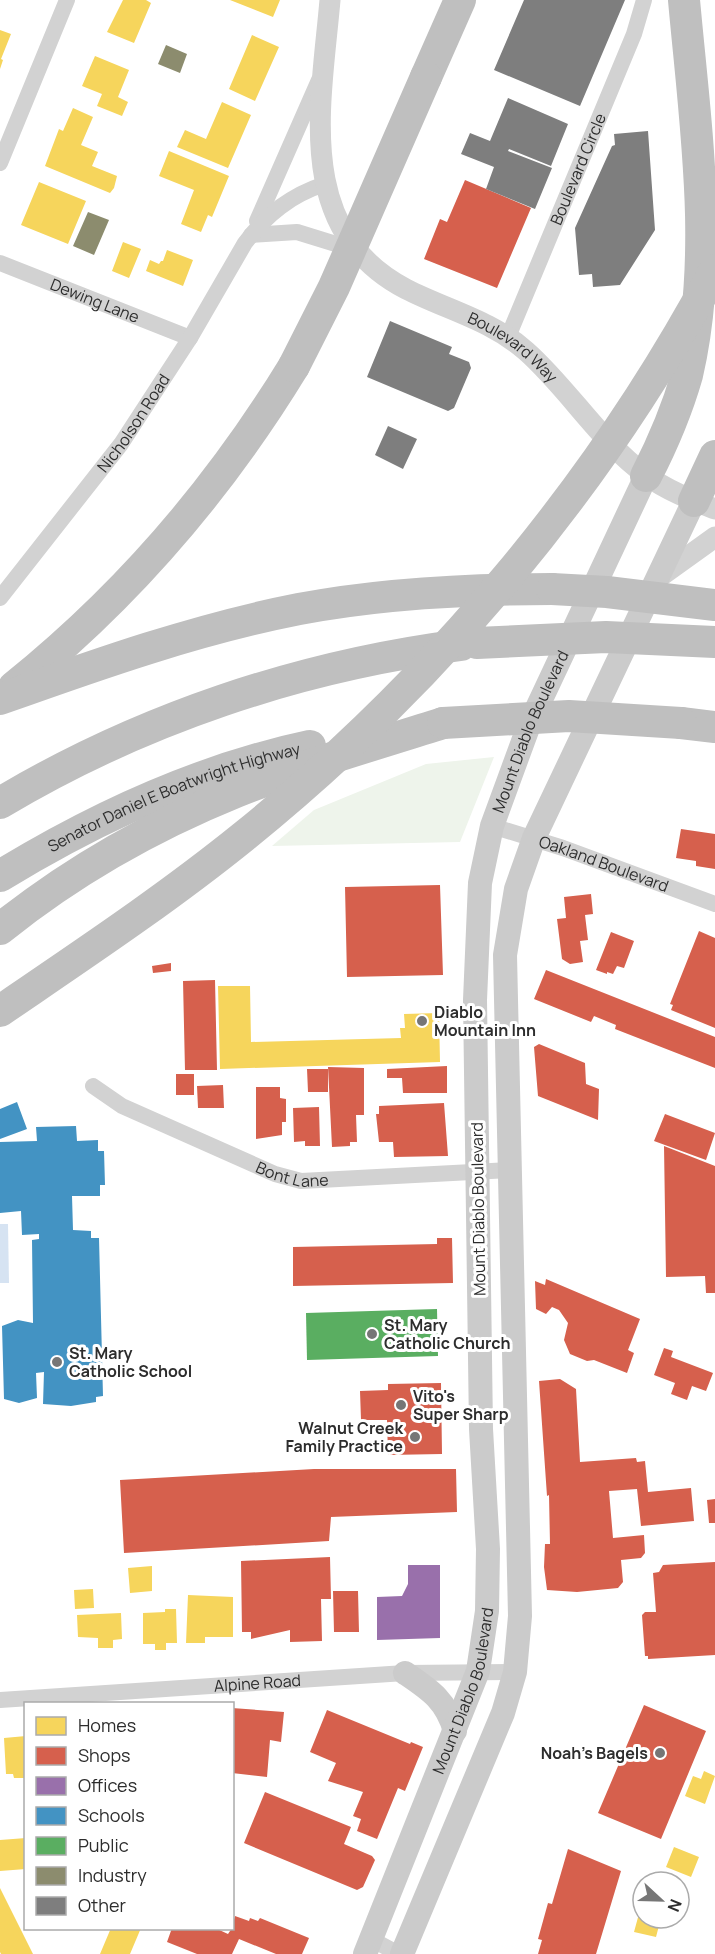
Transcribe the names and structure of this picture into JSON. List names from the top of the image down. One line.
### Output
{"streets":{"highway":["Senator Daniel E Boatwright Highway"],"main road":["Mount Diablo Boulevard"],"street":["Boulevard Circle","Dewing Lane","Boulevard Way","Nicholson Road","Oakland Boulevard","Bont Lane","Alpine Road"]},"crossings":[["Boulevard Circle","Boulevard Way"],["Dewing Lane","Nicholson Road"],["Boulevard Way","Nicholson Road"],["Boulevard Way","Mount Diablo Boulevard"],["Mount Diablo Boulevard","Oakland Boulevard"],["Mount Diablo Boulevard","Bont Lane"],["Mount Diablo Boulevard","Alpine Road"]],"places":["Diablo Mountain Inn","St. Mary Catholic Church","St. Mary Catholic School","Vito's Super Sharp","Walnut Creek Family Practice","Noah's Bagels"],"legend":["Homes","Shops","Offices","Schools","Public","Industry","Other"],"north":"right"}
